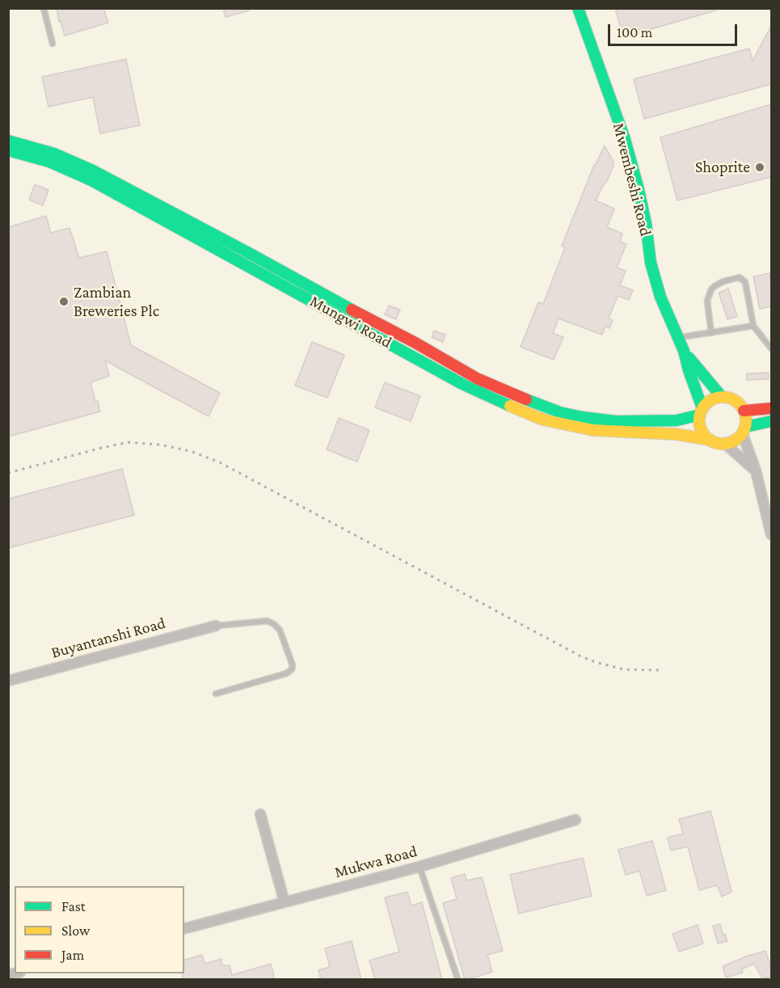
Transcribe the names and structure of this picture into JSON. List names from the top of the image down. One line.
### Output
{"streets":{"main road":["Mwembeshi Road","Mungwi Road"],"street":["Buyantanshi Road","Mukwa Road"]},"places":["Shoprite","Zambian Breweries Plc"],"legend":["Fast","Slow","Jam"],"scale_bar":"100 m"}
